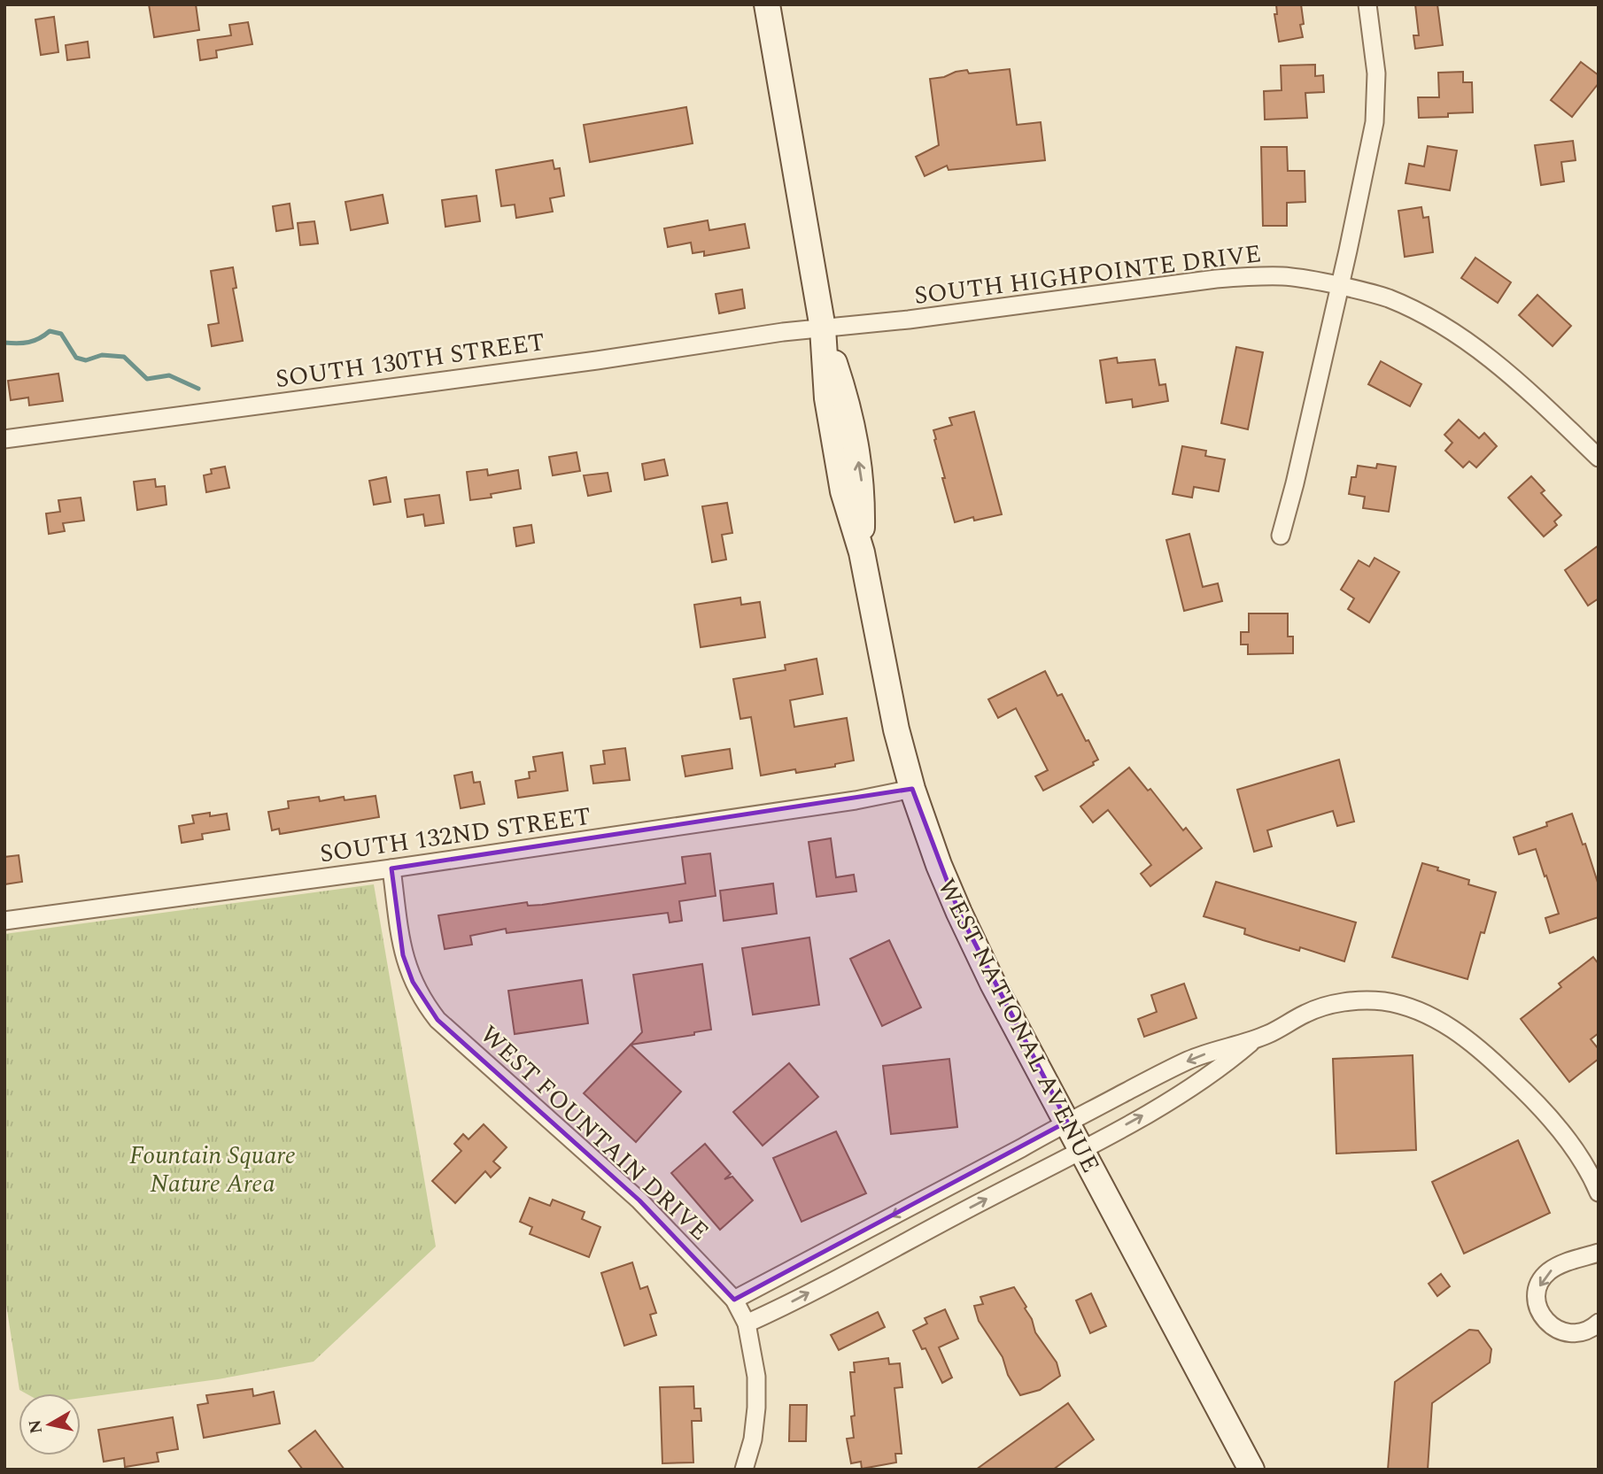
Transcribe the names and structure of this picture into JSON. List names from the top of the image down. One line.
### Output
{"streets":{"main road":["WEST NATIONAL AVENUE"],"street":["SOUTH HIGHPOINTE DRIVE","SOUTH 130TH STREET","SOUTH 132ND STREET","WEST FOUNTAIN DRIVE"]},"crossings":[["SOUTH HIGHPOINTE DRIVE","SOUTH 130TH STREET"],["SOUTH HIGHPOINTE DRIVE","WEST NATIONAL AVENUE"],["SOUTH 130TH STREET","WEST NATIONAL AVENUE"],["SOUTH 132ND STREET","WEST NATIONAL AVENUE"],["SOUTH 132ND STREET","WEST FOUNTAIN DRIVE"]],"parks":["Fountain Square Nature Area"],"north":"left"}
